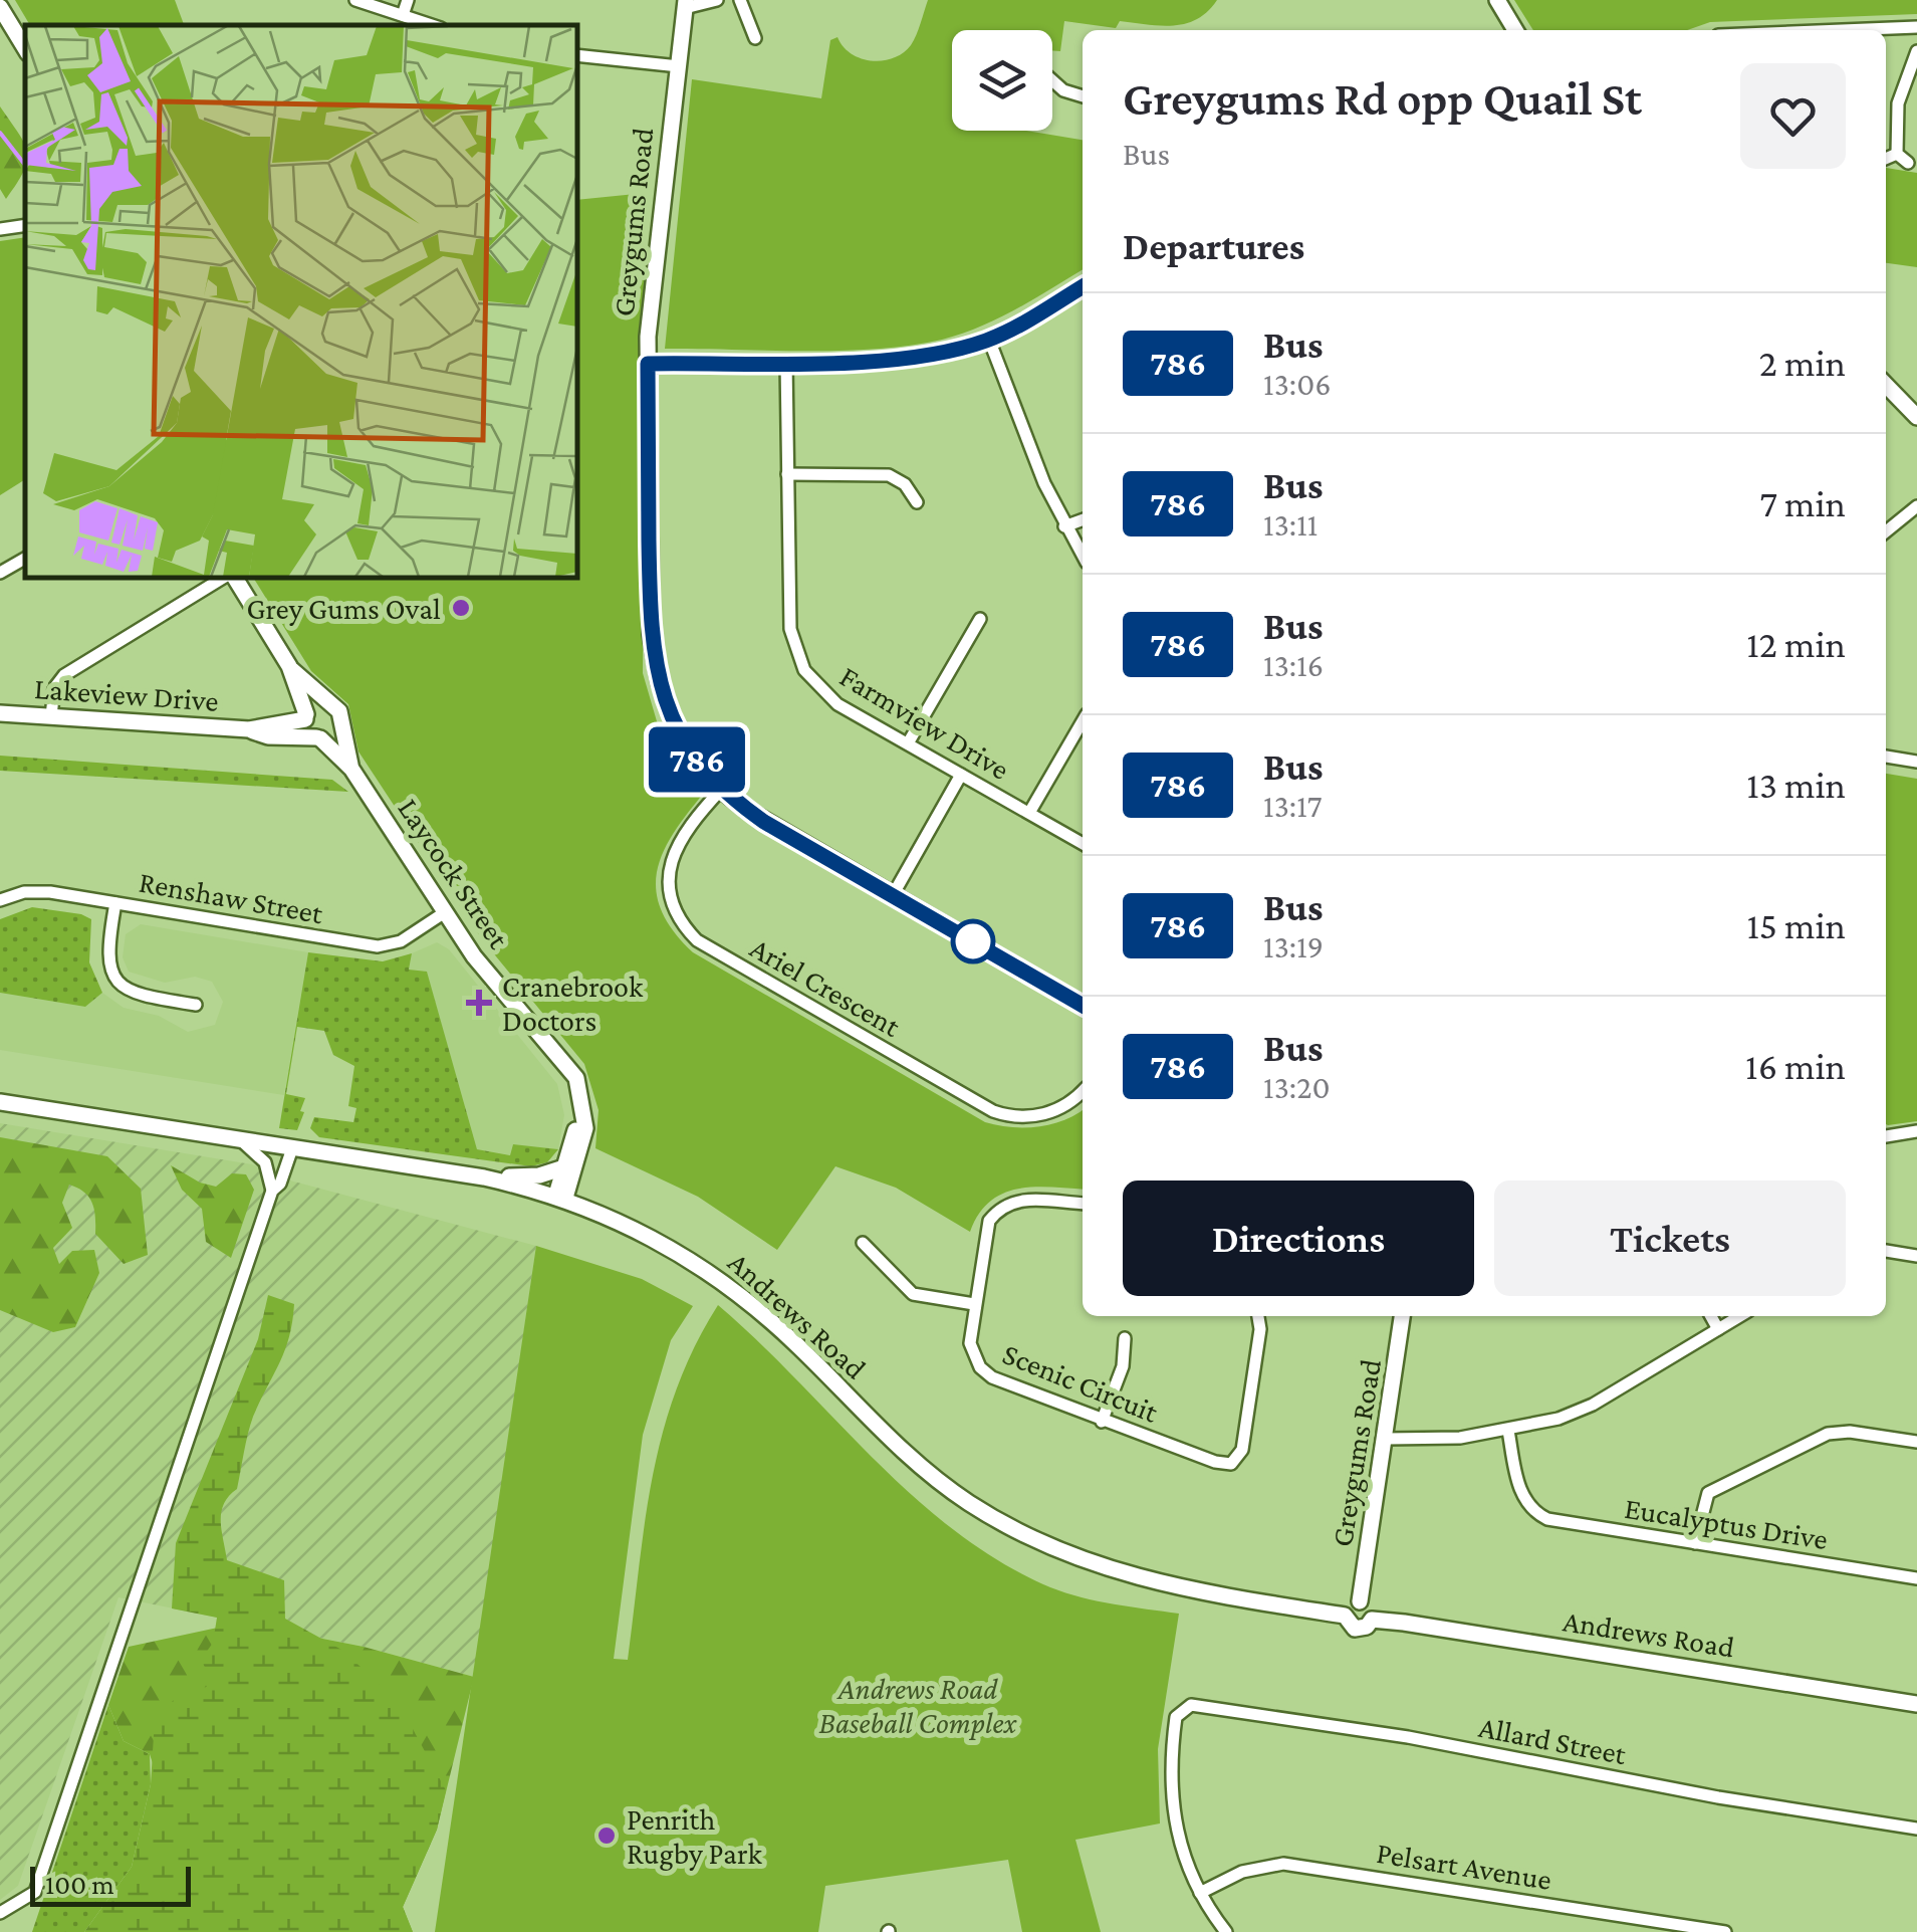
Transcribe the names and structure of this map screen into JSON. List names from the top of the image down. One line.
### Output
{"streets":{"street":["Greygums Road","Lakeview Drive","Farmview Drive","Laycock Street","Renshaw Street","Ariel Crescent","Andrews Road","Scenic Circuit","Eucalyptus Drive","Allard Street","Pelsart Avenue"]},"crossings":[["Greygums Road","Ariel Crescent"],["Greygums Road","Andrews Road"],["Lakeview Drive","Laycock Street"],["Laycock Street","Renshaw Street"],["Laycock Street","Andrews Road"],["Allard Street","Pelsart Avenue"]],"parks":["Andrews Road Baseball Complex"],"places":{"other":["Grey Gums Oval","Penrith Rugby Park"],"health":["Cranebrook Doctors"]},"lines":["bus line 786"],"scale_bar":"100 m","page":{"on_map":"786","heading":[["Greygums Rd opp Quail St","Bus"],"Departures"],"list":[{"mark":"786","name":"Bus","note":"13:06","value":"2 min"},{"mark":"786","name":"Bus","note":"13:11","value":"7 min"},{"mark":"786","name":"Bus","note":"13:16","value":"12 min"},{"mark":"786","name":"Bus","note":"13:17","value":"13 min"},{"mark":"786","name":"Bus","note":"13:19","value":"15 min"},{"mark":"786","name":"Bus","note":"13:20","value":"16 min"}],"buttons":["Directions","Tickets"],"scale":"100 m"}}
